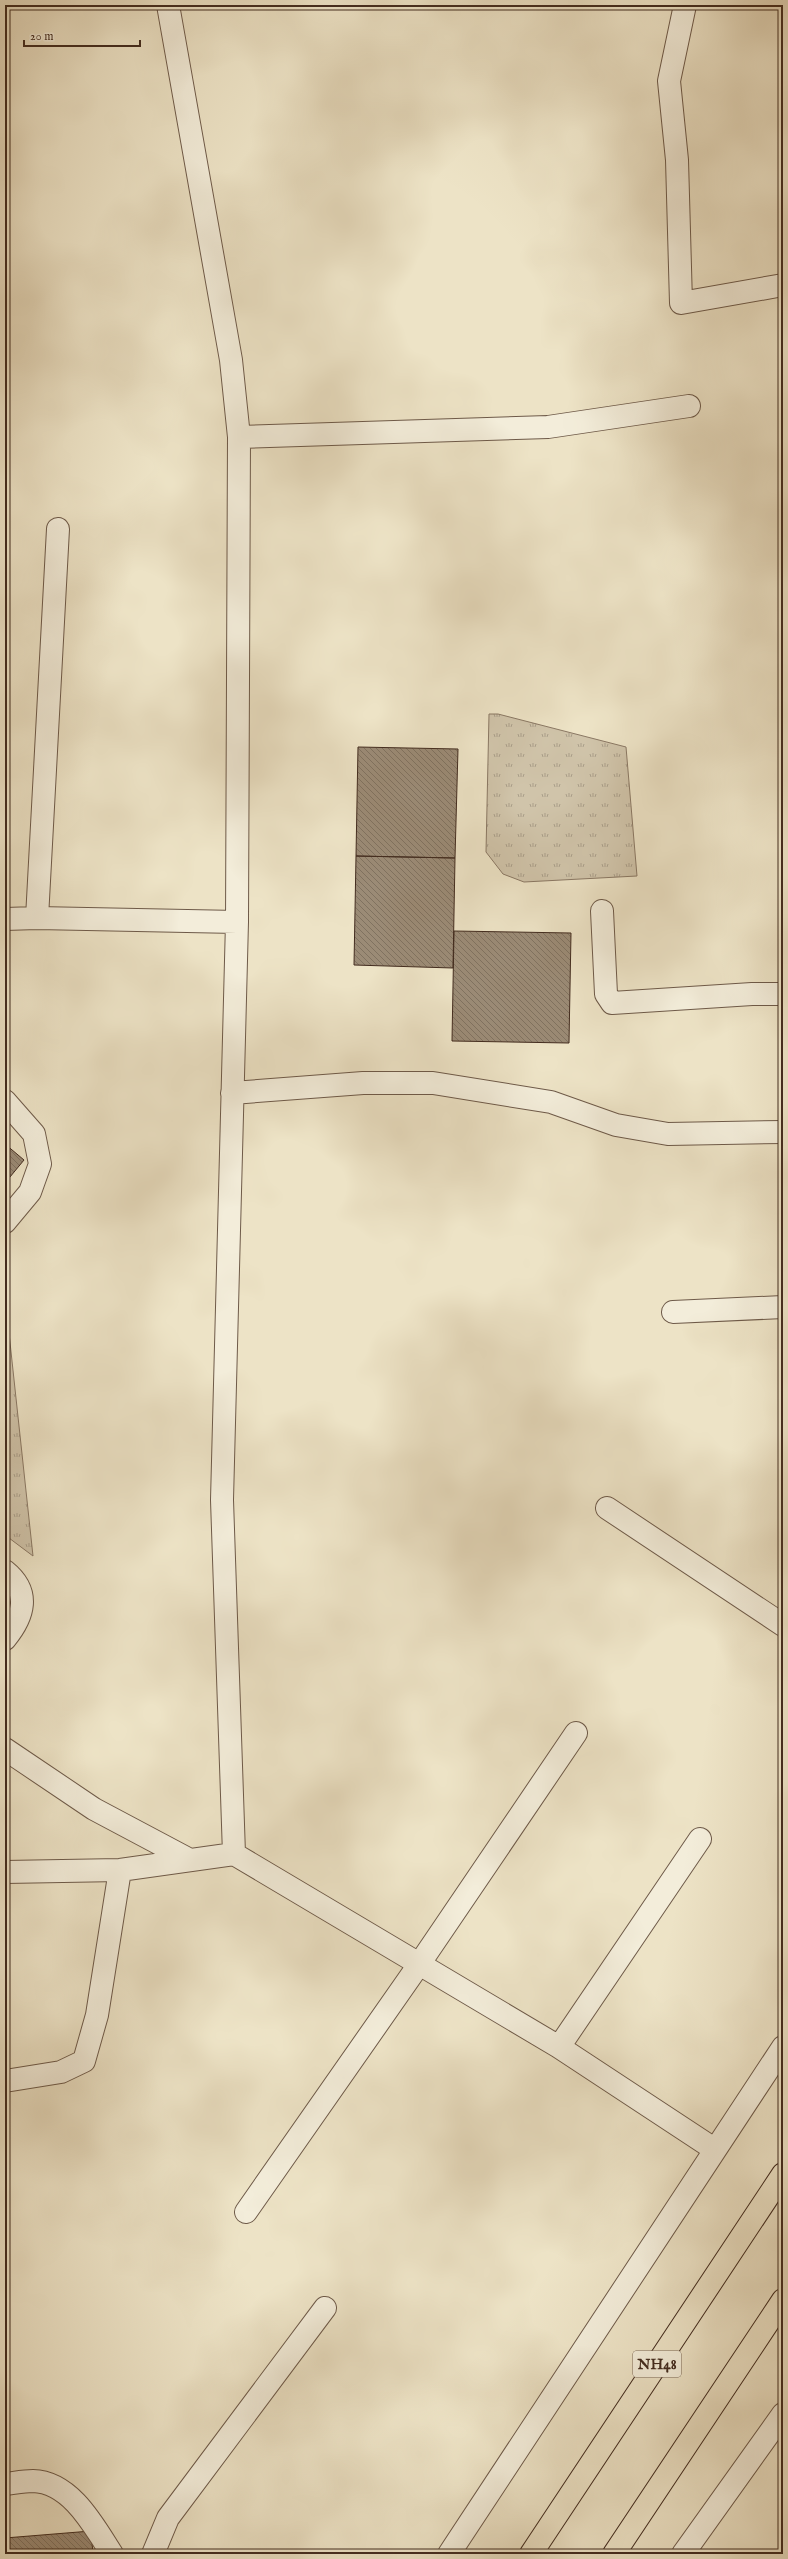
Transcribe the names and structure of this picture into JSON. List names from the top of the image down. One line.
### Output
{"streets":{"highway":["NH48"]},"scale_bar":"20 m"}
